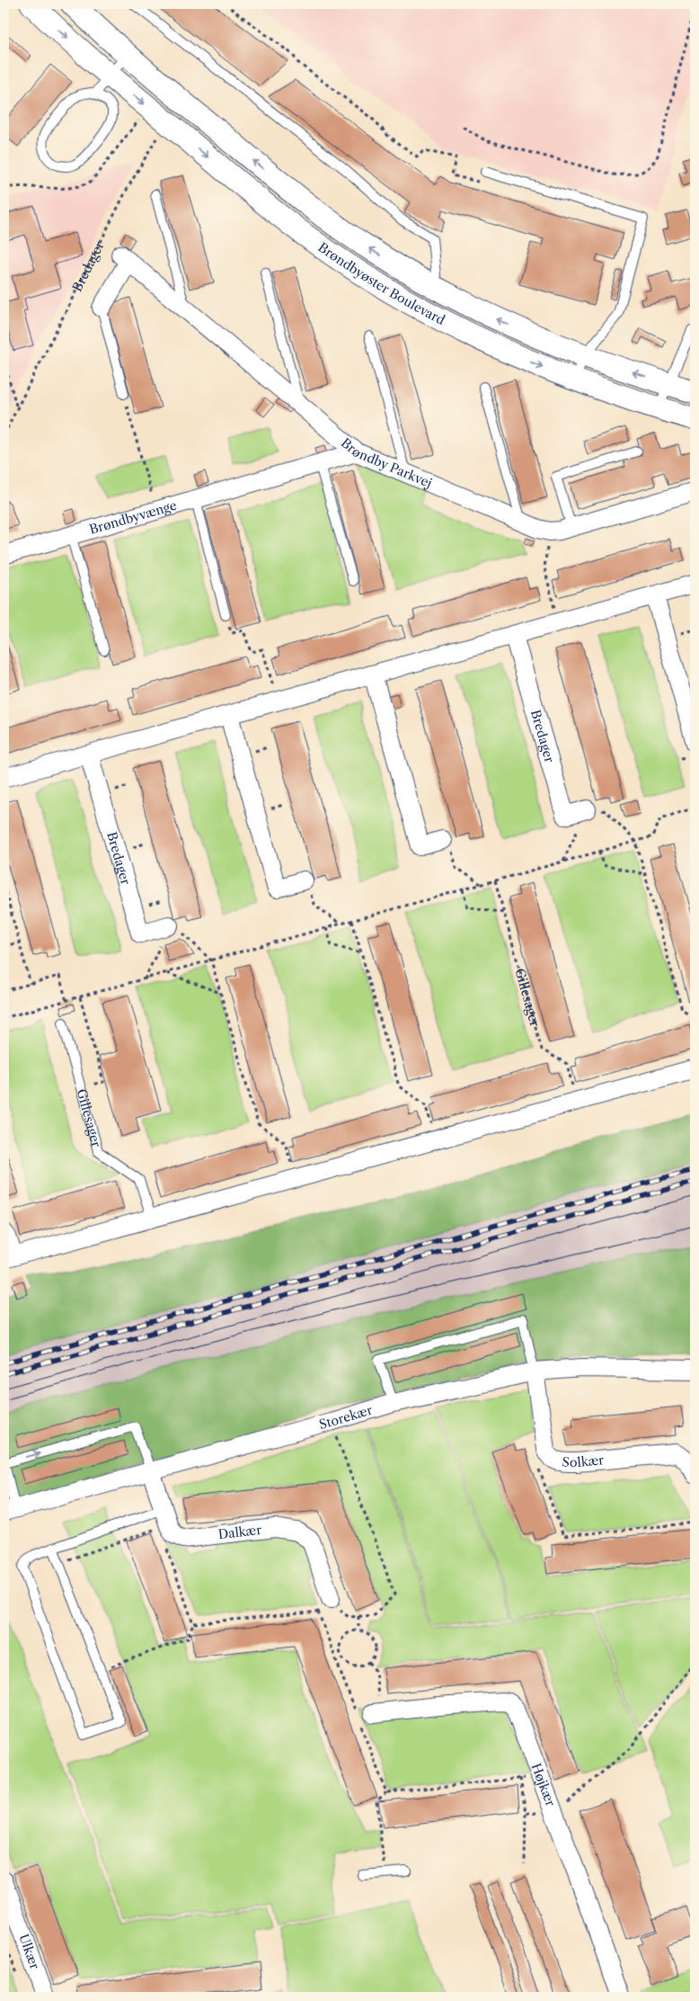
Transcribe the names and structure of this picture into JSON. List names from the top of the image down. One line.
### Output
{"streets":{"street":["Bredager","Brøndbyøster Boulevard","Brøndby Parkvej","Brøndbyvænge","Storekær","Solkær","Dalkær","Højkær","Ulkær"],"lane":["Gillesager"]},"crossings":[["Bredager","Brøndbyøster Boulevard"],["Brøndby Parkvej","Brøndbyvænge"],["Storekær","Solkær"],["Storekær","Dalkær"]]}
